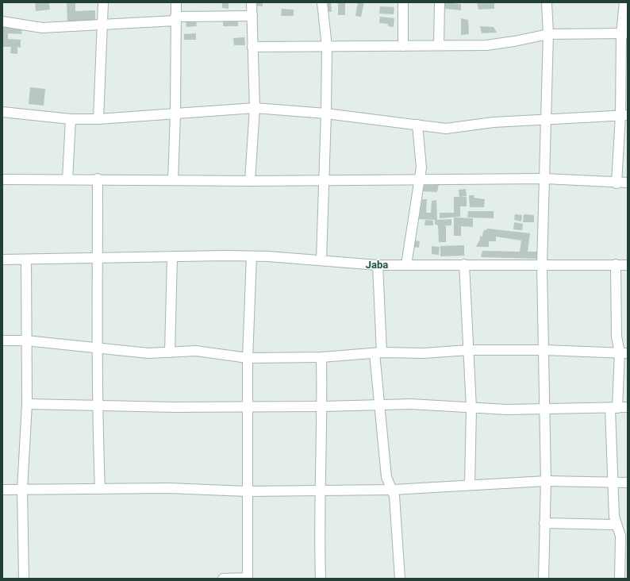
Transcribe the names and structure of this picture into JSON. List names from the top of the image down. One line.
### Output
{"districts":["Jaba"]}
